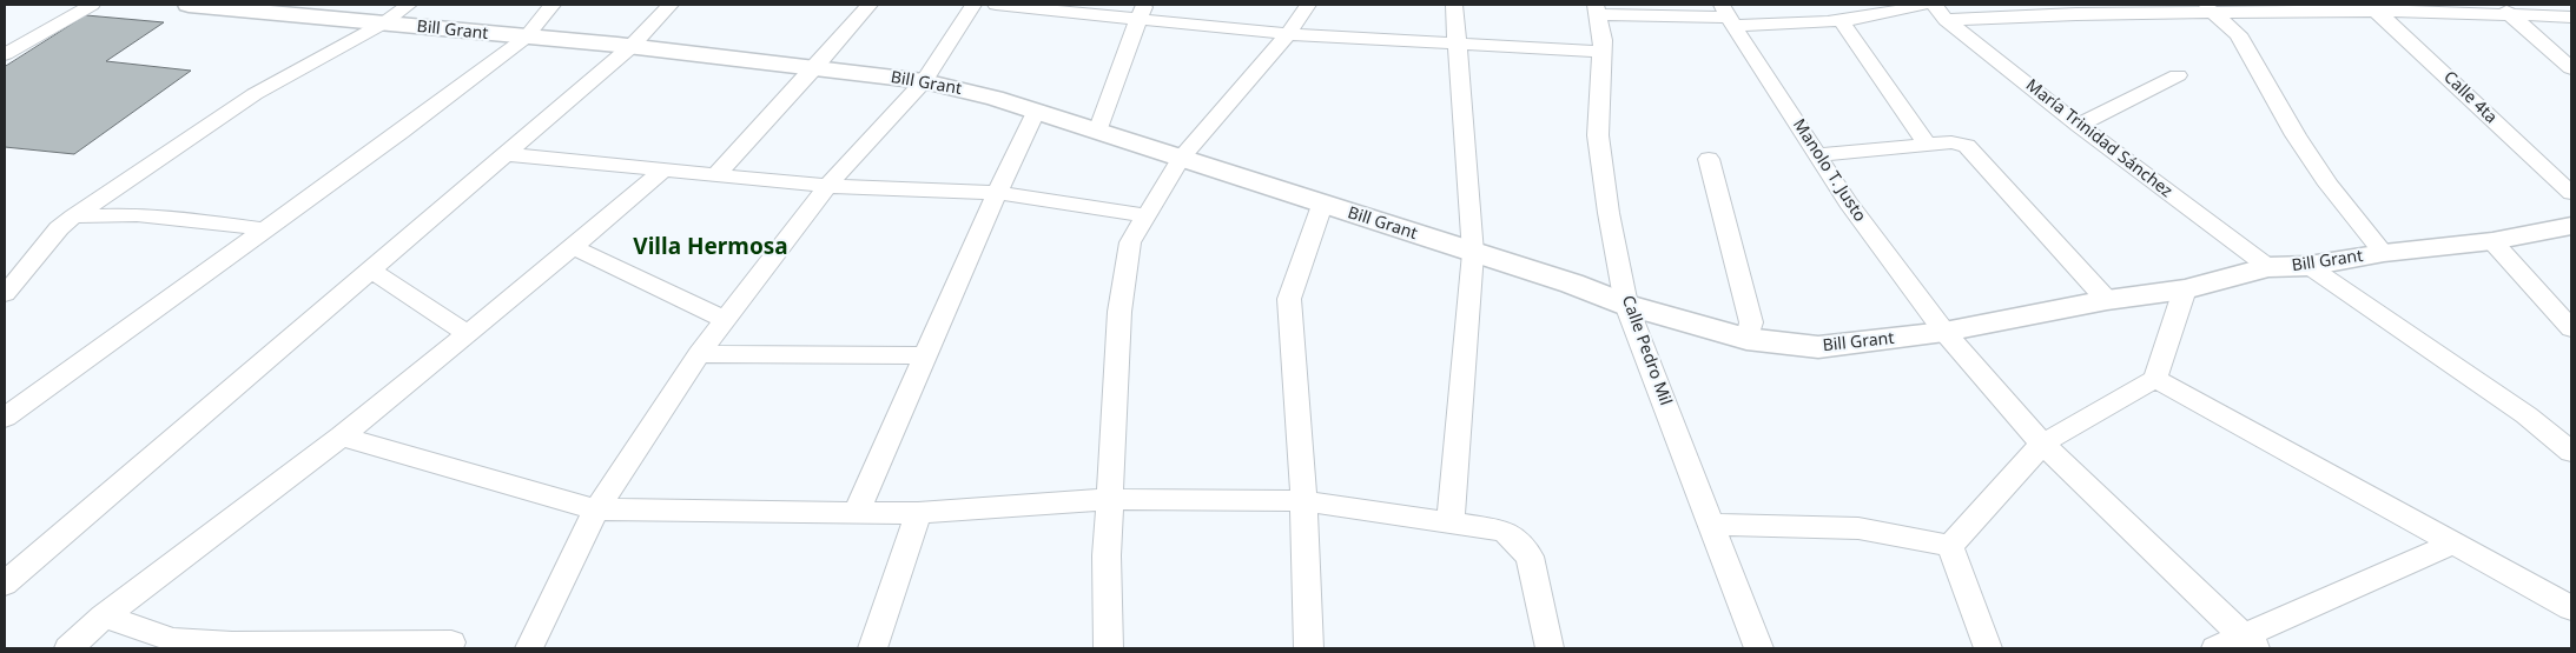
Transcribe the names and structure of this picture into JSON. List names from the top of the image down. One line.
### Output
{"streets":{"street":["Bill Grant","Calle 4ta","María Trinidad Sánchez","Manolo T. Justo","Calle Pedro Mil"]},"crossings":[["Bill Grant","María Trinidad Sánchez"],["Bill Grant","Manolo T. Justo"],["Bill Grant","Calle Pedro Mil"]],"districts":["Villa Hermosa"]}
